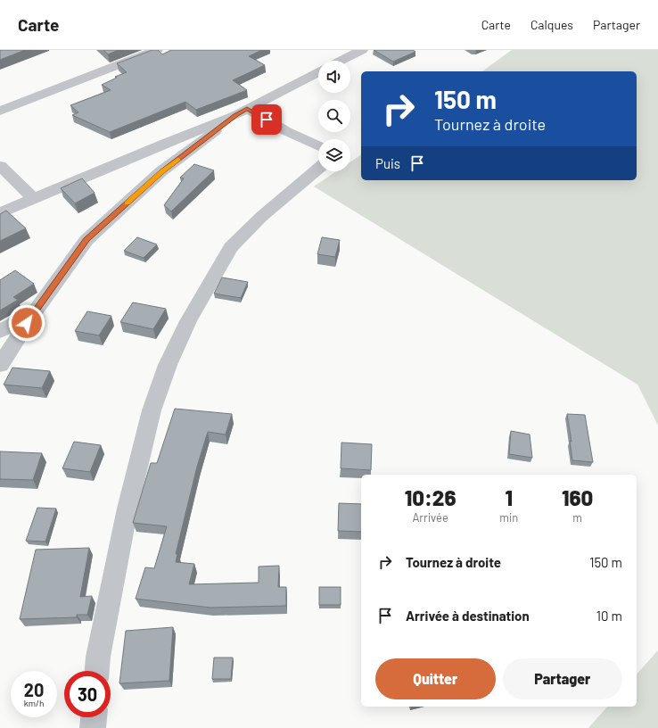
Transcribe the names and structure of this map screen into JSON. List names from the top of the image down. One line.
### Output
{"page":{"header":"Carte","nav":["Carte","Calques","Partager"],"turn":["150 m","Tournez à droite"],"then":"Puis","eta":["10:26","Arrivée","1","min","160","m"],"list":[{"name":"Tournez à droite","value":"150 m"},{"name":"Arrivée à destination","value":"10 m"}],"buttons":["Quitter","Partager"],"speed":"20 km/h","limit":"30"}}
